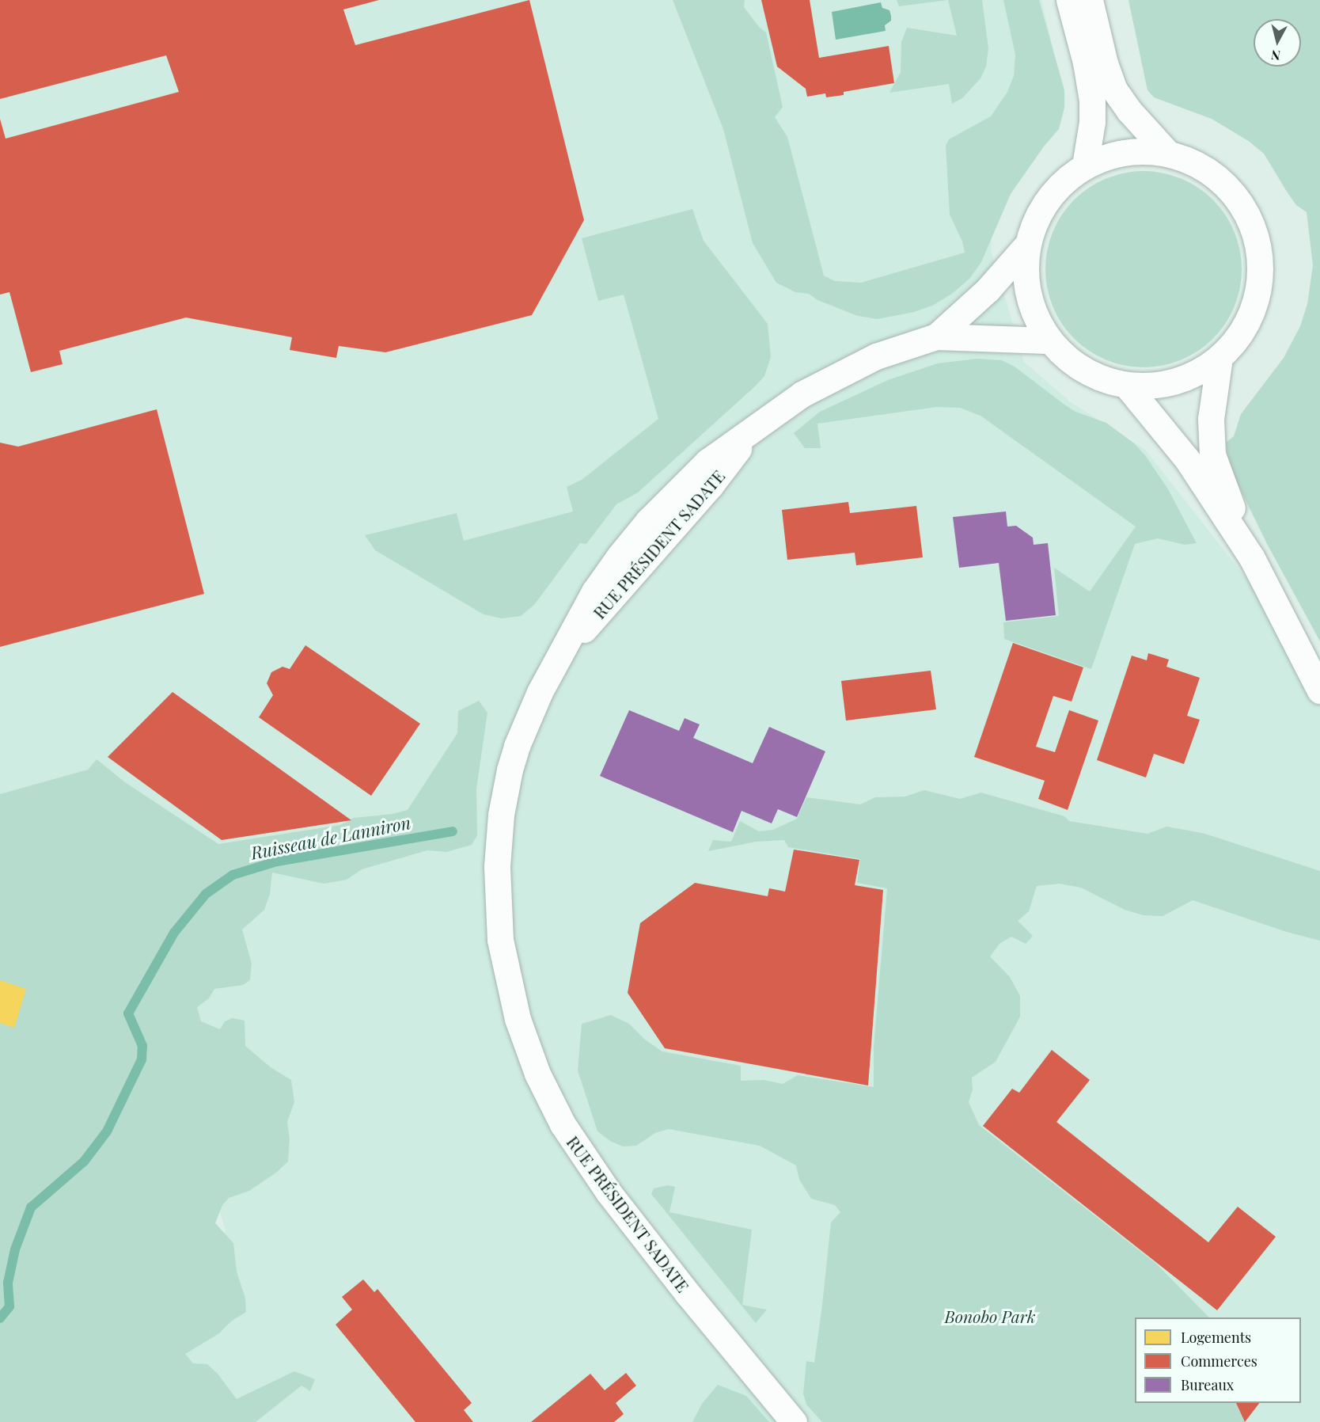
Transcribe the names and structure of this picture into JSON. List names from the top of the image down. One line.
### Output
{"streets":{"street":["RUE PRÉSIDENT SADATE"]},"water":["Ruisseau de Lanniron"],"parks":["Bonobo Park"],"legend":["Logements","Commerces","Bureaux"],"north":"bottom"}
